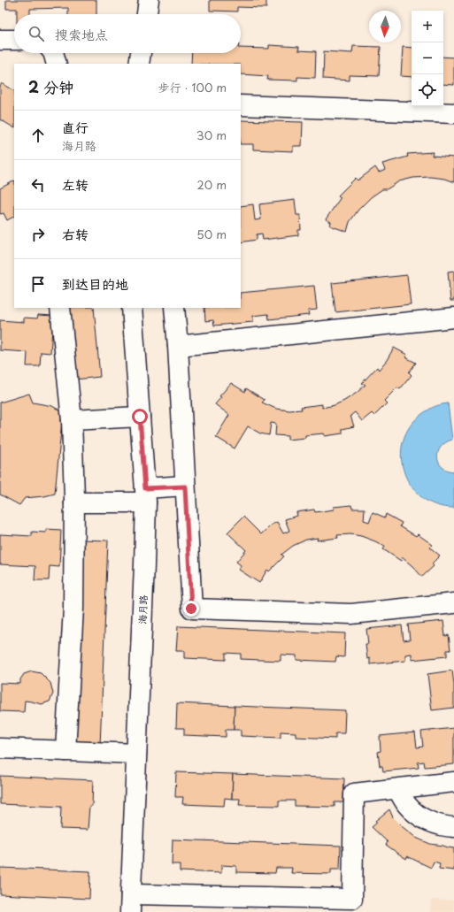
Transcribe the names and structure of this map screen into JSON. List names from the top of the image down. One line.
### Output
{"streets":{"street":["海月路"]},"north":"bottom","page":{"map_buttons":["+","−"],"search":"搜索地点","heading":["2 分钟","步行 · 100 m"],"list":[["直行","海月路","30 m"],["左转","20 m"],["右转","50 m"],"到达目的地"]}}
